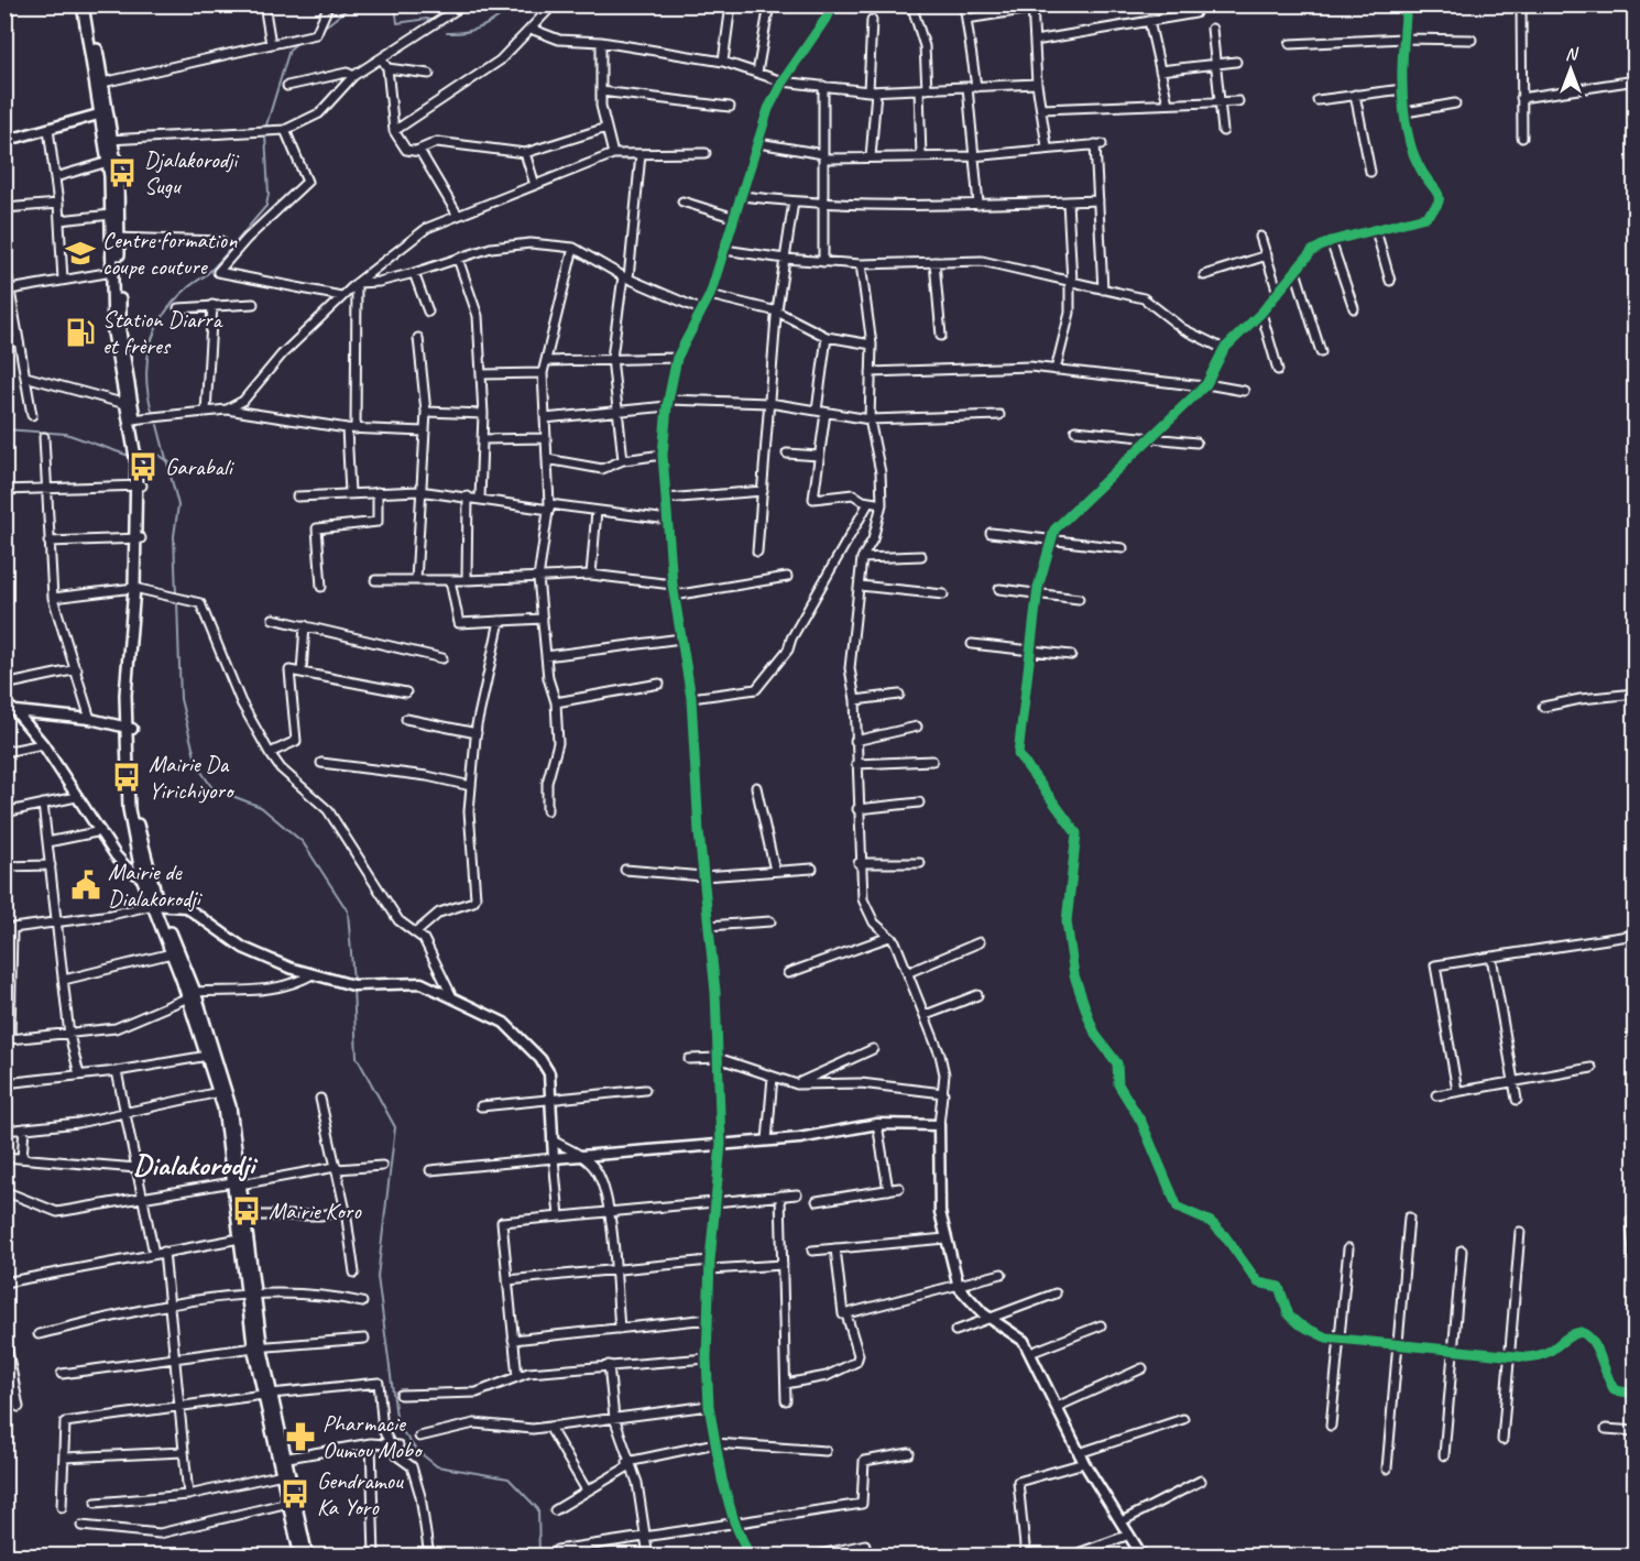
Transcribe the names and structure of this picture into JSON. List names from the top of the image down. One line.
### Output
{"districts":["Dialakorodji"],"places":{"bus stop":["Djalakorodji Sugu","Garabali","Mairie Da Yirichiyoro","Mairie Koro","Gendramou Ka Yoro"],"school or university":["Centre formation coupe couture"],"fuel station":["Station Diarra et frères"],"public building":["Mairie de Dialakorodji"],"pharmacy":["Pharmacie Oumou Mobo"]},"north":"top"}
